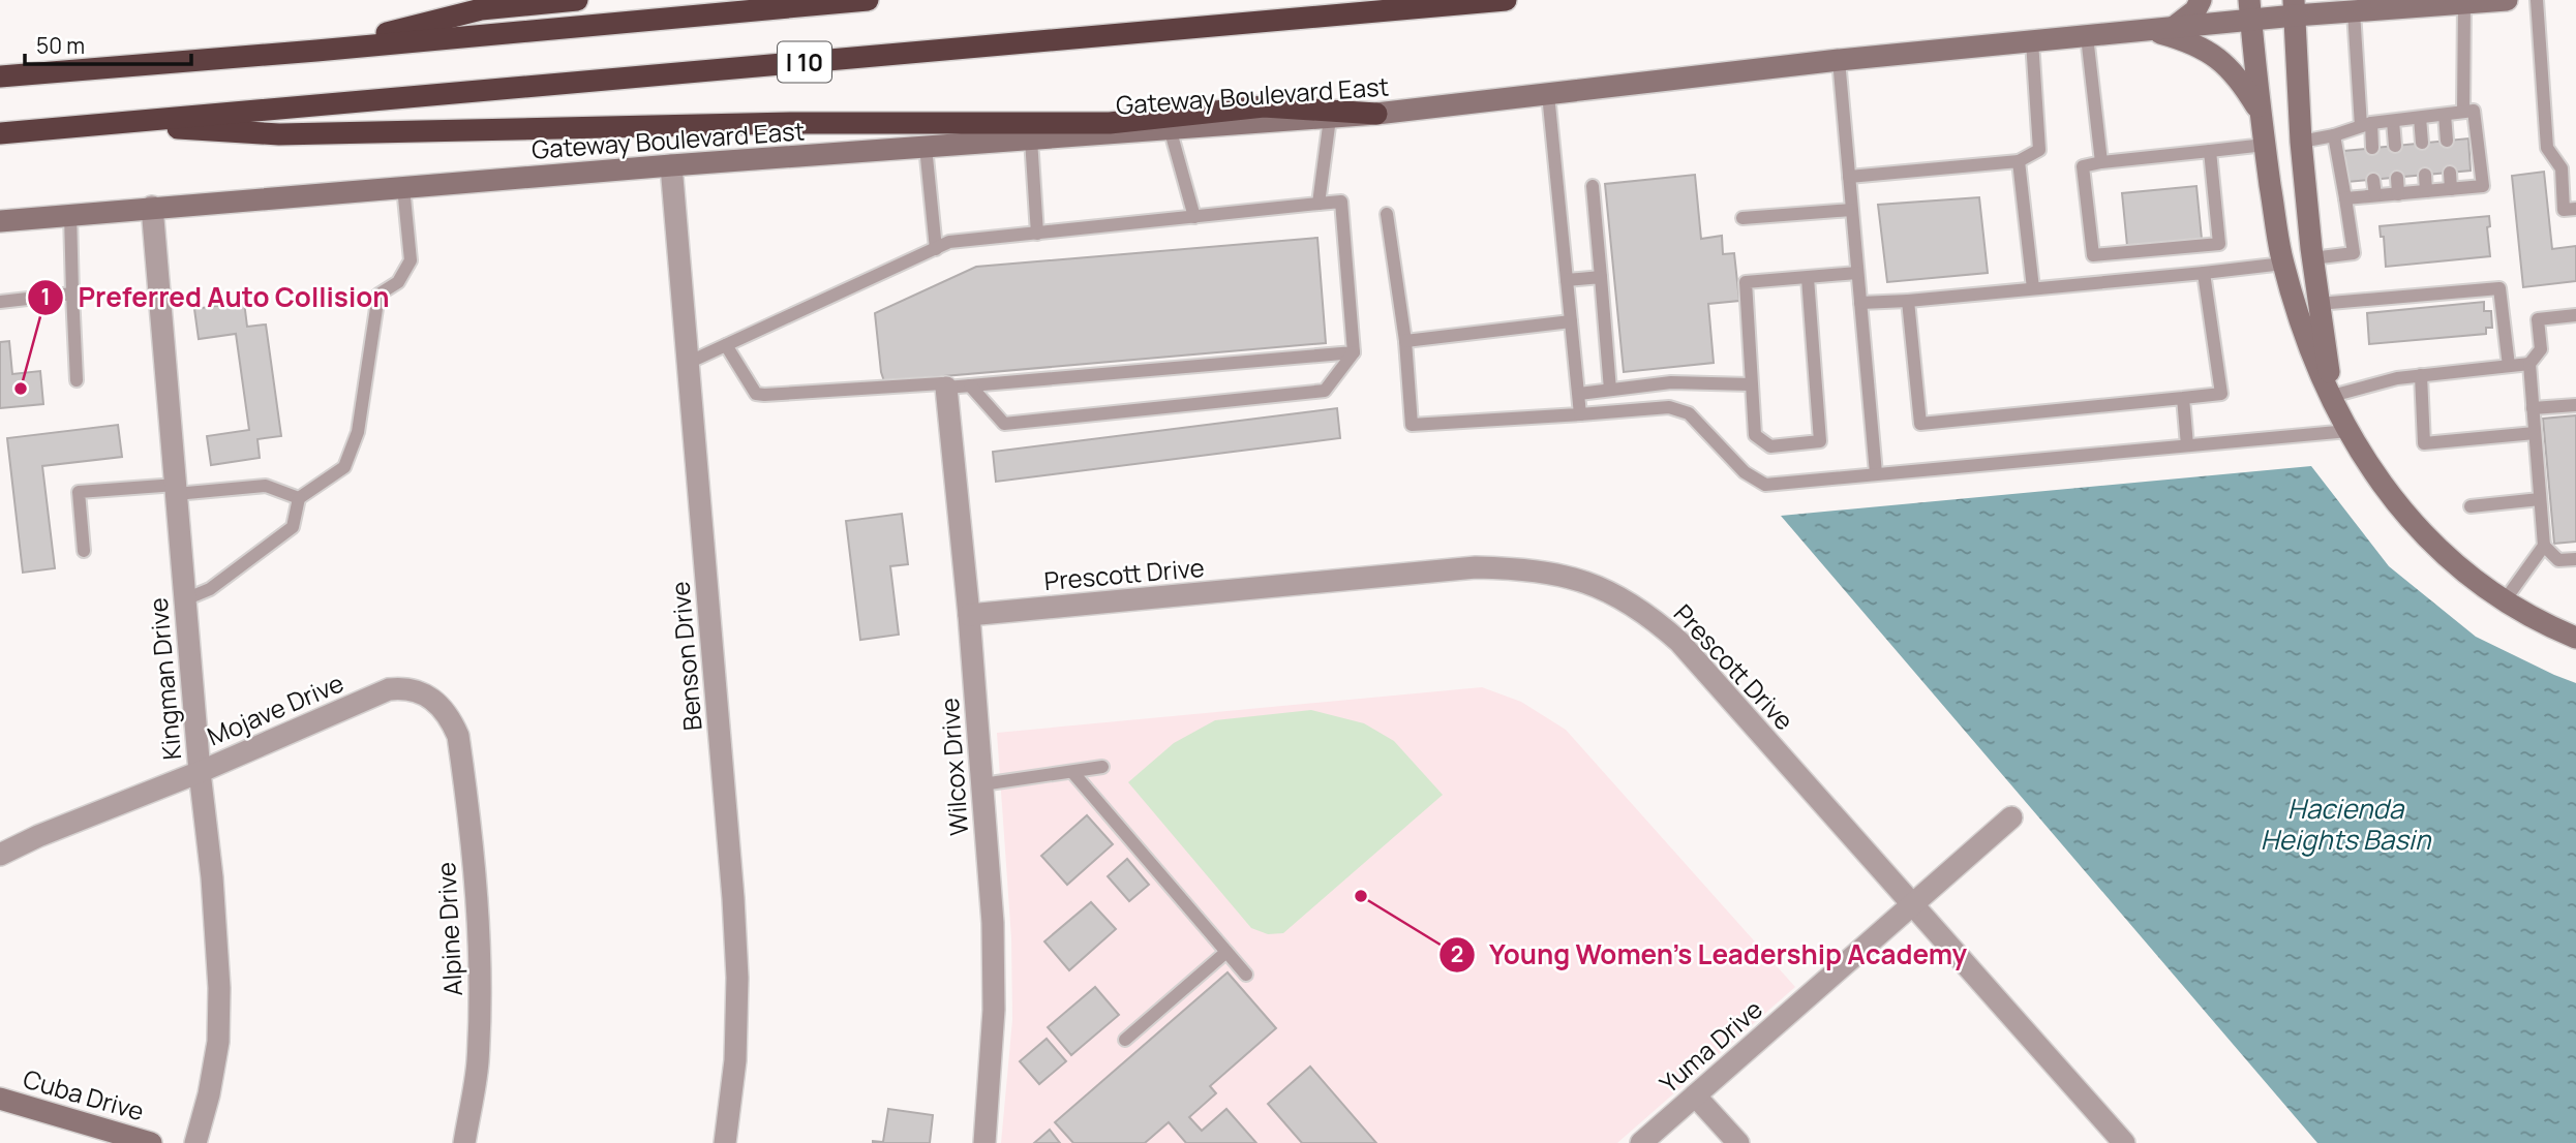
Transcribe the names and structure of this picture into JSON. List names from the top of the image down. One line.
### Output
{"streets":{"highway":["I 10"],"main road":["Gateway Boulevard East","Cuba Drive"],"street":["Prescott Drive","Benson Drive","Kingman Drive","Mojave Drive","Wilcox Drive","Alpine Drive","Yuma Drive"]},"crossings":[["Gateway Boulevard East","Benson Drive"],["Gateway Boulevard East","Kingman Drive"],["Prescott Drive","Wilcox Drive"],["Prescott Drive","Yuma Drive"],["Kingman Drive","Mojave Drive"],["Mojave Drive","Alpine Drive"]],"water":["Hacienda Heights Basin"],"places":["Preferred Auto Collision","Young Women's Leadership Academy"],"scale_bar":"50 m"}
